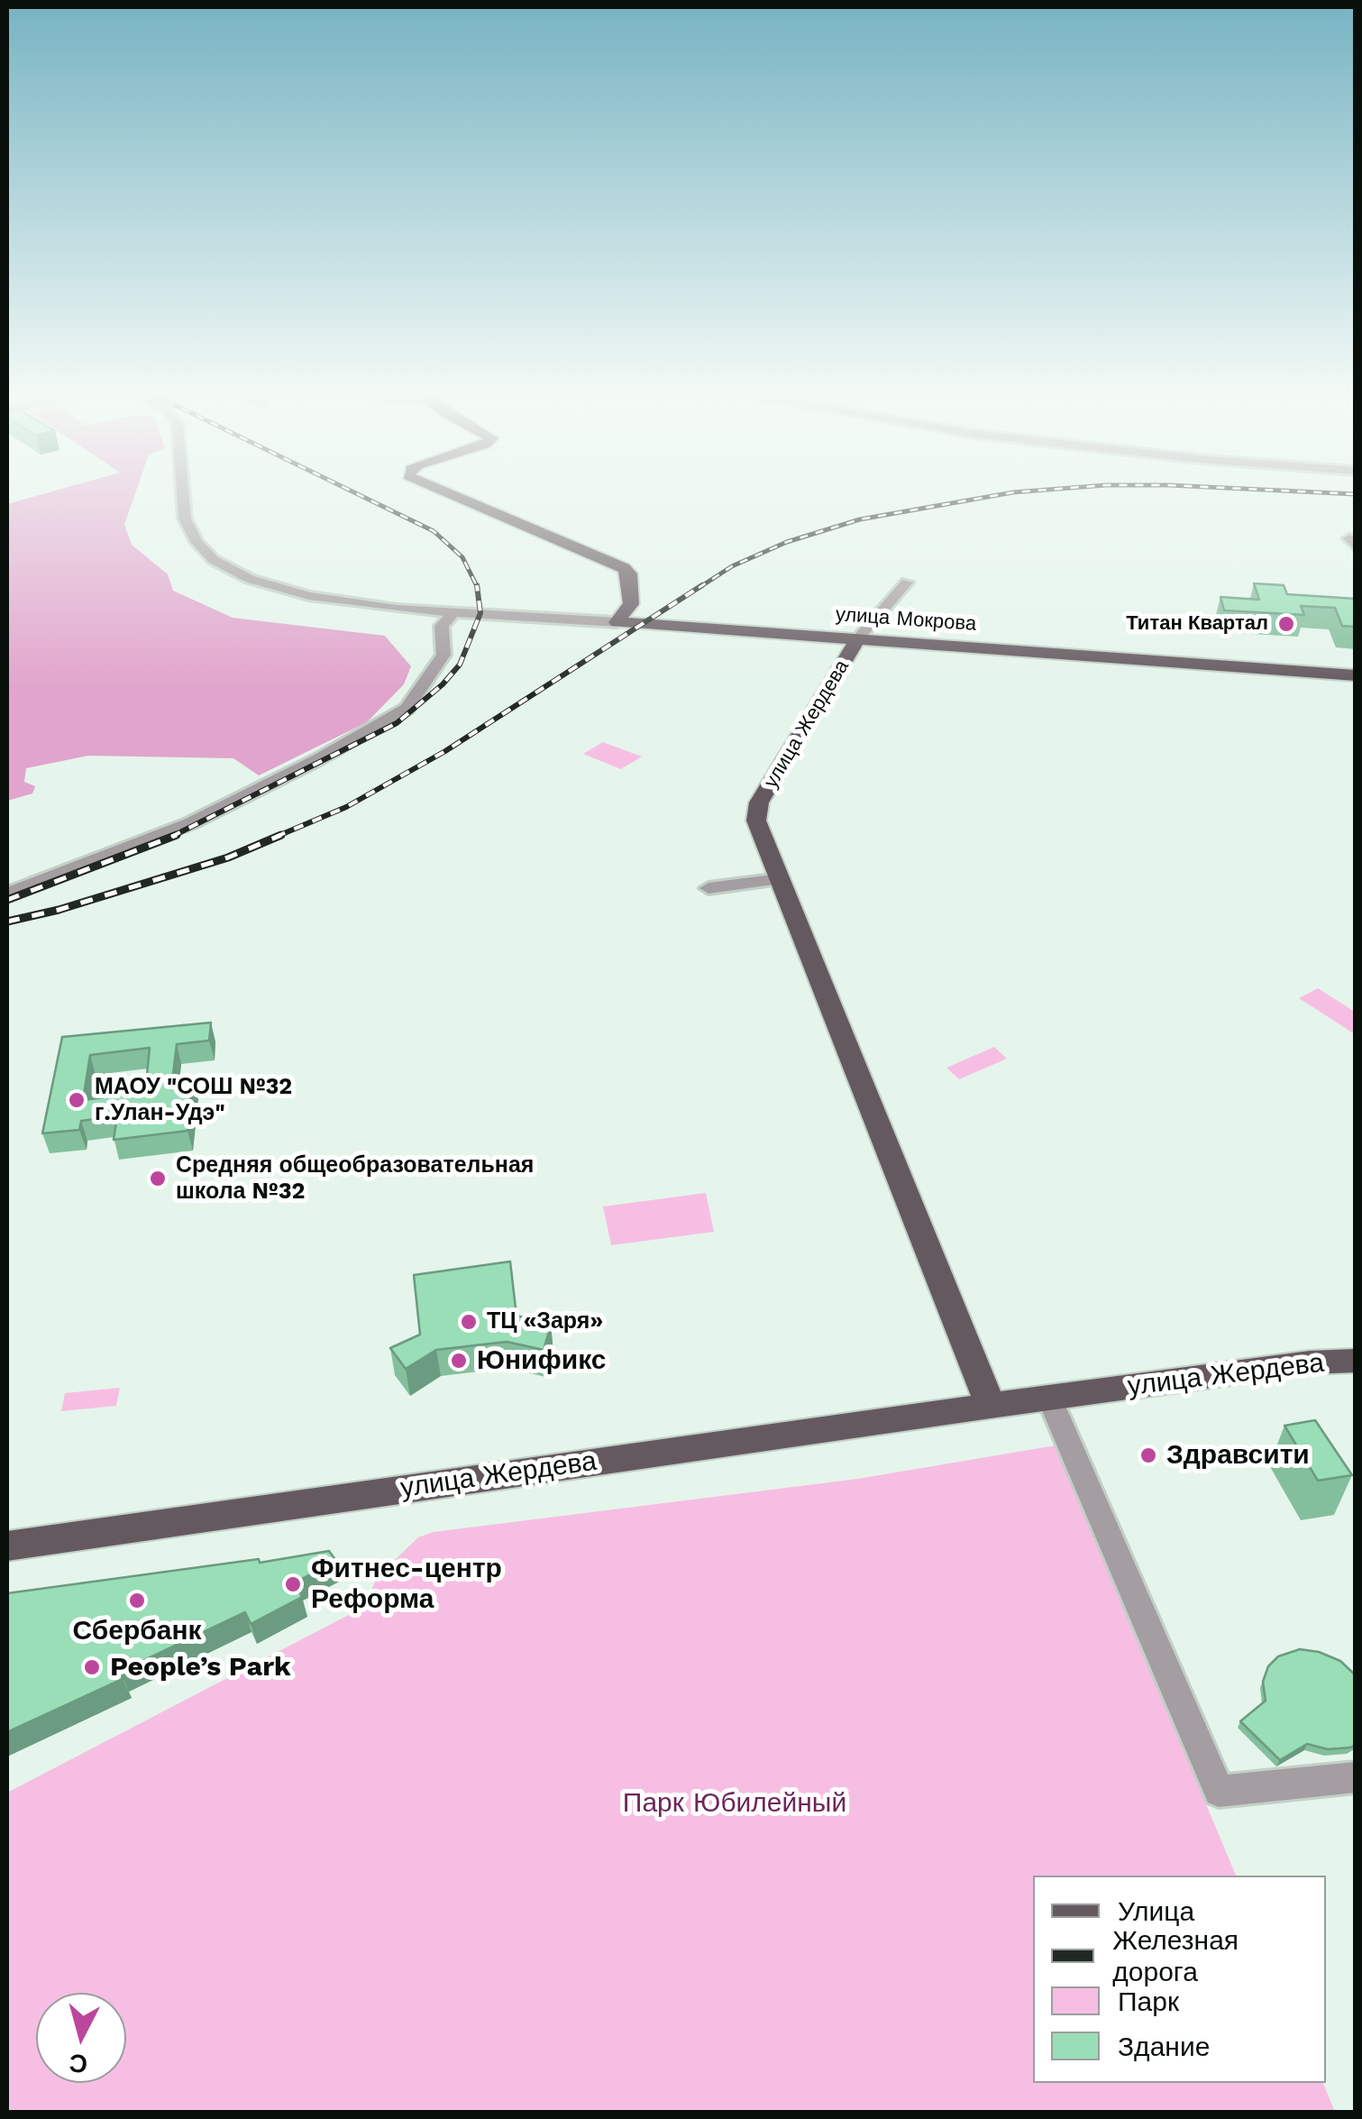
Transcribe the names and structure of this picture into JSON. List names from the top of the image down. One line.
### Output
{"streets":{"main road":["улица Мокрова","улица Жердева"]},"crossings":[["улица Мокрова","улица Жердева"]],"parks":["Парк Юбилейный"],"places":["Титан Квартал","МАОУ \"СОШ №32 г.Улан-Удэ\"","Средняя общеобразовательная школа №32","ТЦ «Заря»","Юнификс","Здравсити","Фитнес-центр Реформа","Сбербанк","People’s Park"],"legend":["Улица","Железная дорога","Парк","Здание"],"north":"bottom"}
